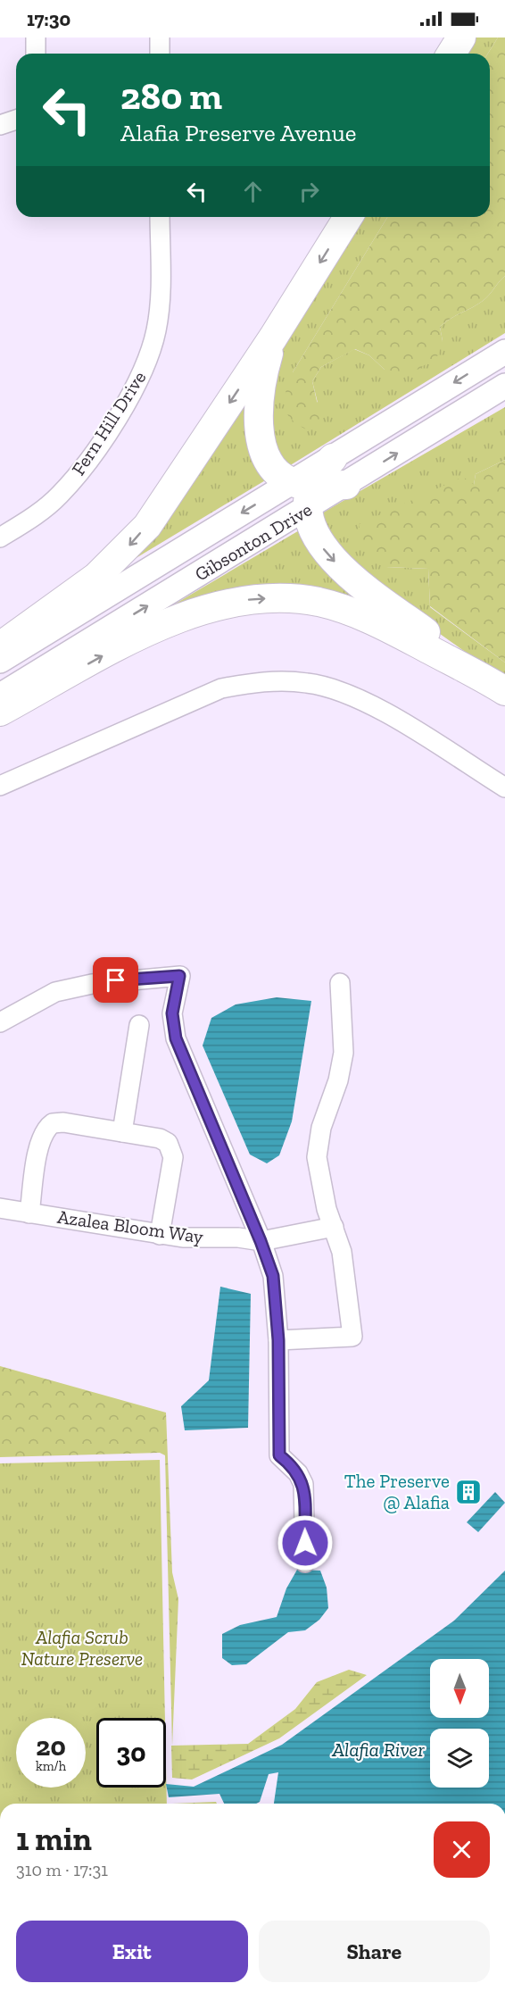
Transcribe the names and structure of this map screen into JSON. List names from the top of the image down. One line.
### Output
{"streets":{"main road":["Gibsonton Drive"],"street":["Fern Hill Drive","Azalea Bloom Way"]},"water":["Alafia River"],"parks":["Alafia Scrub Nature Preserve"],"places":{"building":["The Preserve @ Alafia"]},"north":"bottom","page":{"status":"17:30","turn":["280 m","Alafia Preserve Avenue"],"speed":"20 km/h","limit":"30","heading":["1 min","310 m · 17:31"],"buttons":["Exit","Share"]}}
